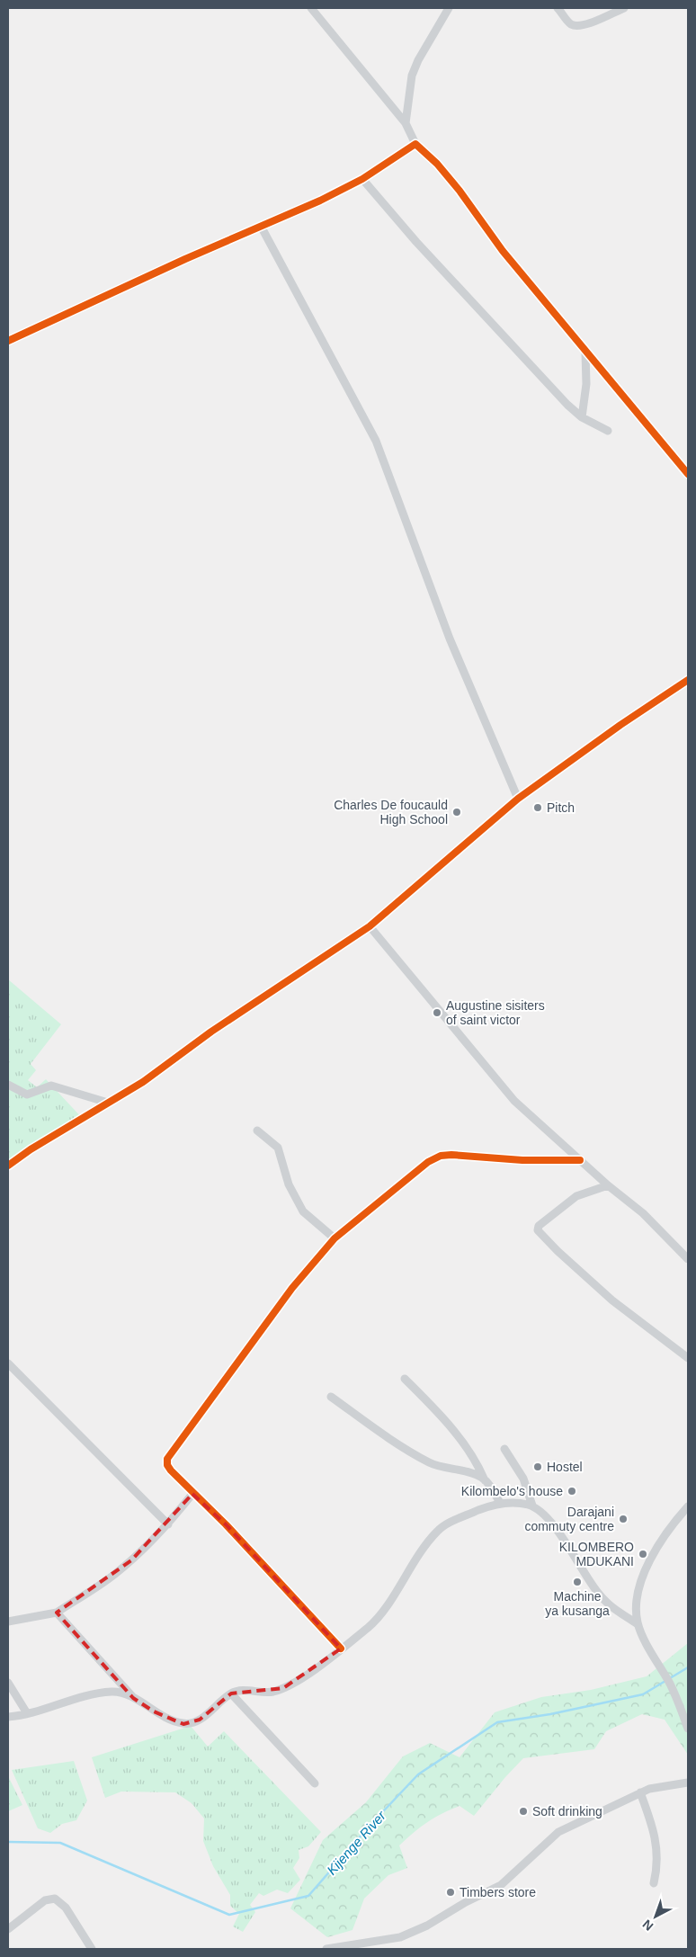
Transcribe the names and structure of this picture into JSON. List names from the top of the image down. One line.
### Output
{"water":["Kijenge River"],"places":["Pitch","Charles De foucauld High School","Augustine sisiters of saint victor","Hostel","Kilombelo's house","Darajani commuty centre","KILOMBERO MDUKANI","Machine ya kusanga","Soft drinking","Timbers store"],"north":"bottom left"}
